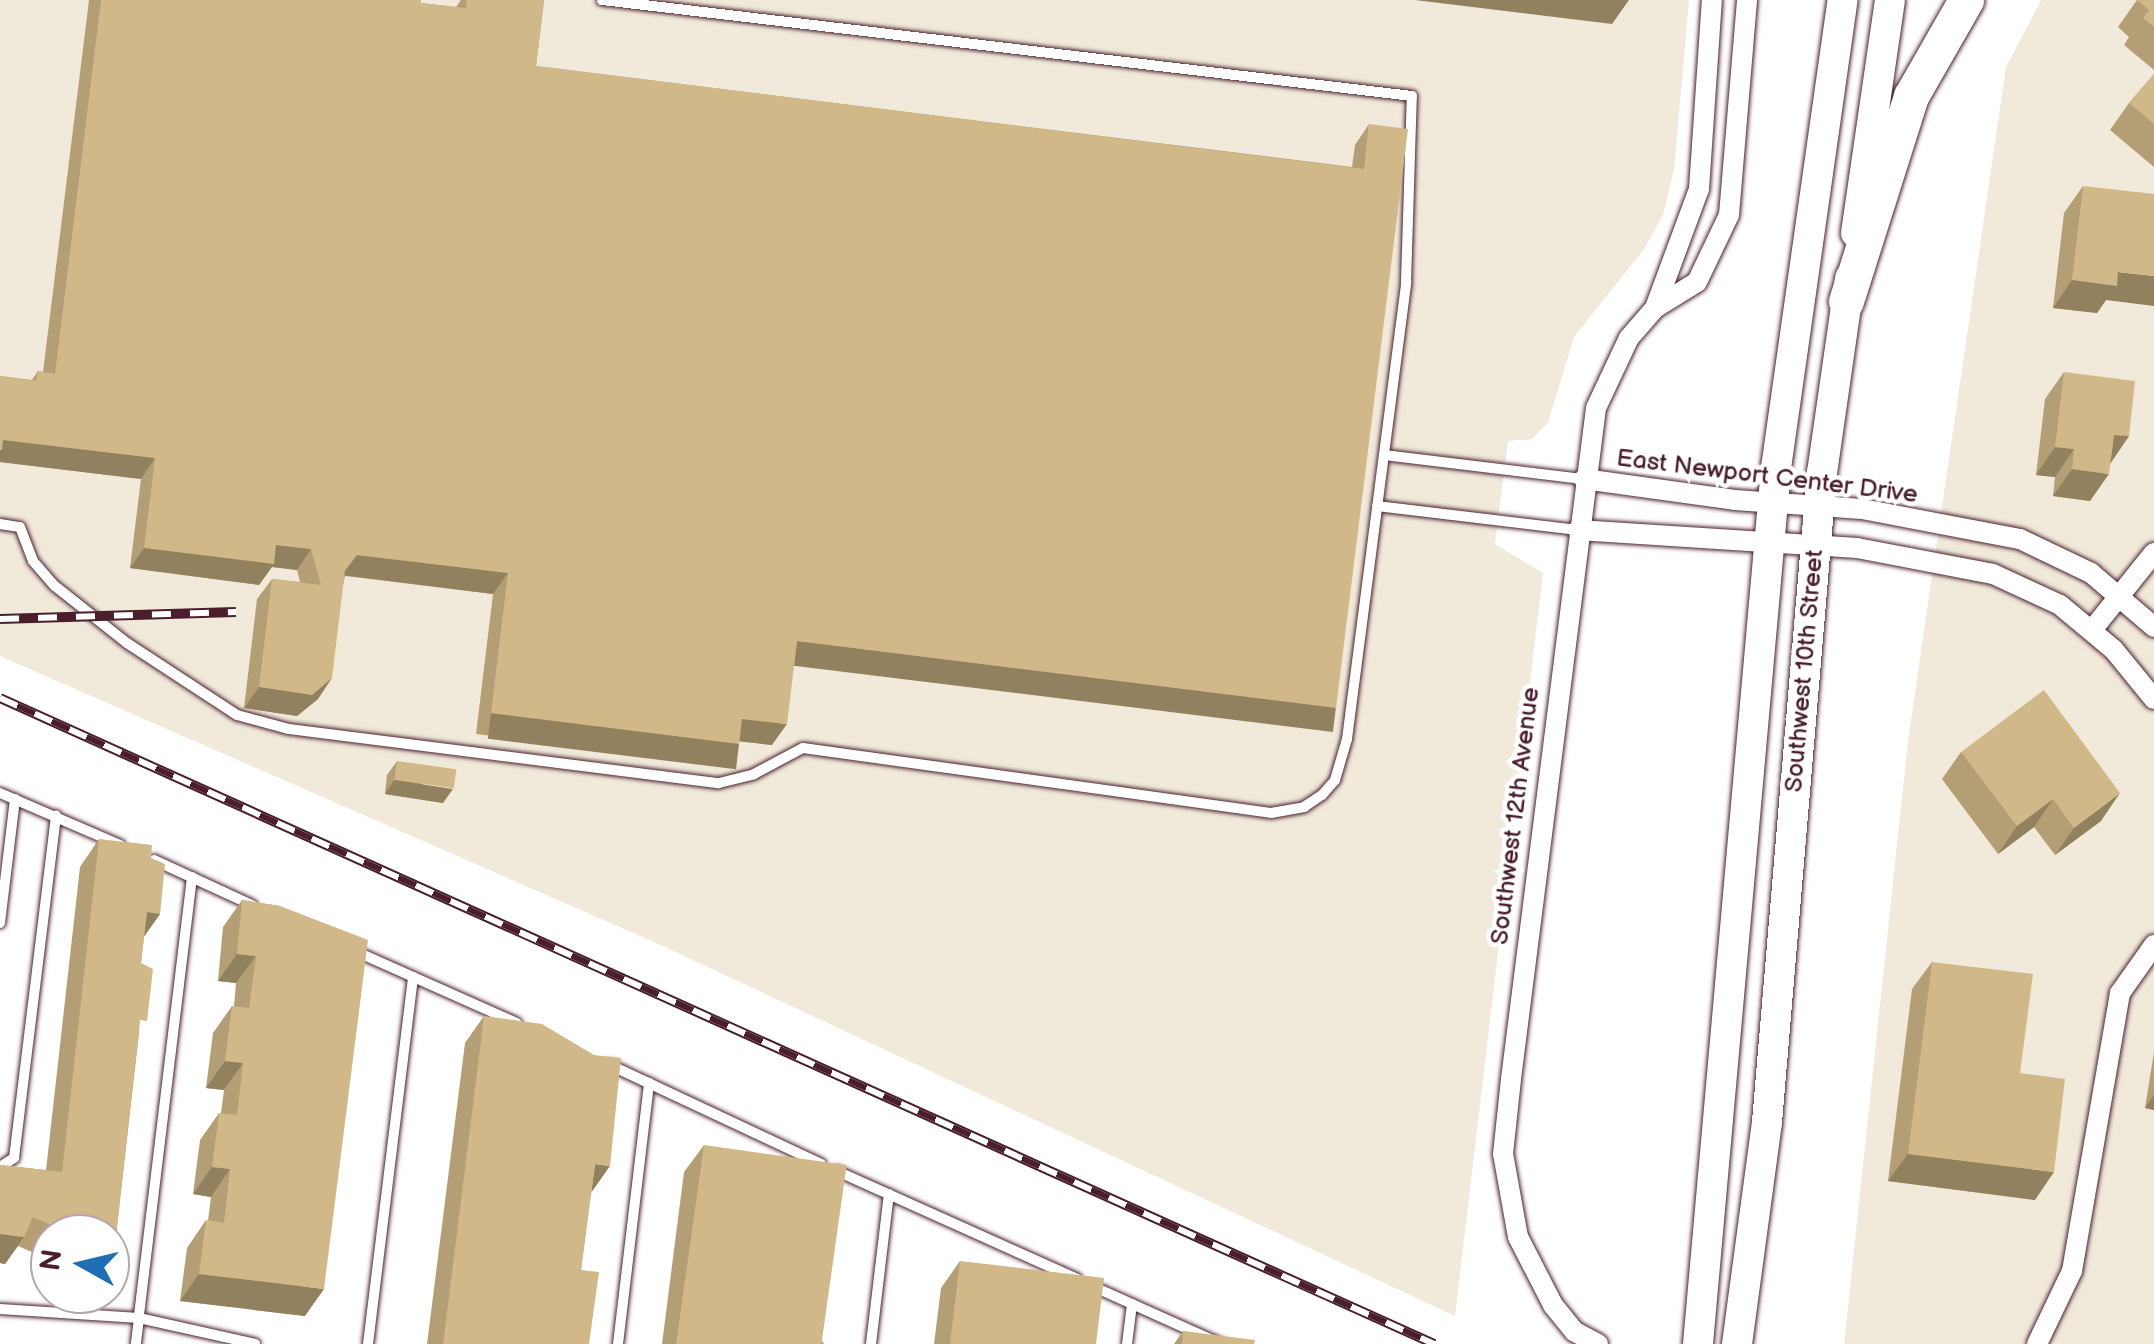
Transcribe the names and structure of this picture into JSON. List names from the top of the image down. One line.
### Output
{"streets":{"main road":["Southwest 10th Street"],"street":["East Newport Center Drive","Southwest 12th Avenue"]},"crossings":[["East Newport Center Drive","Southwest 10th Street"],["East Newport Center Drive","Southwest 12th Avenue"]],"north":"left"}
